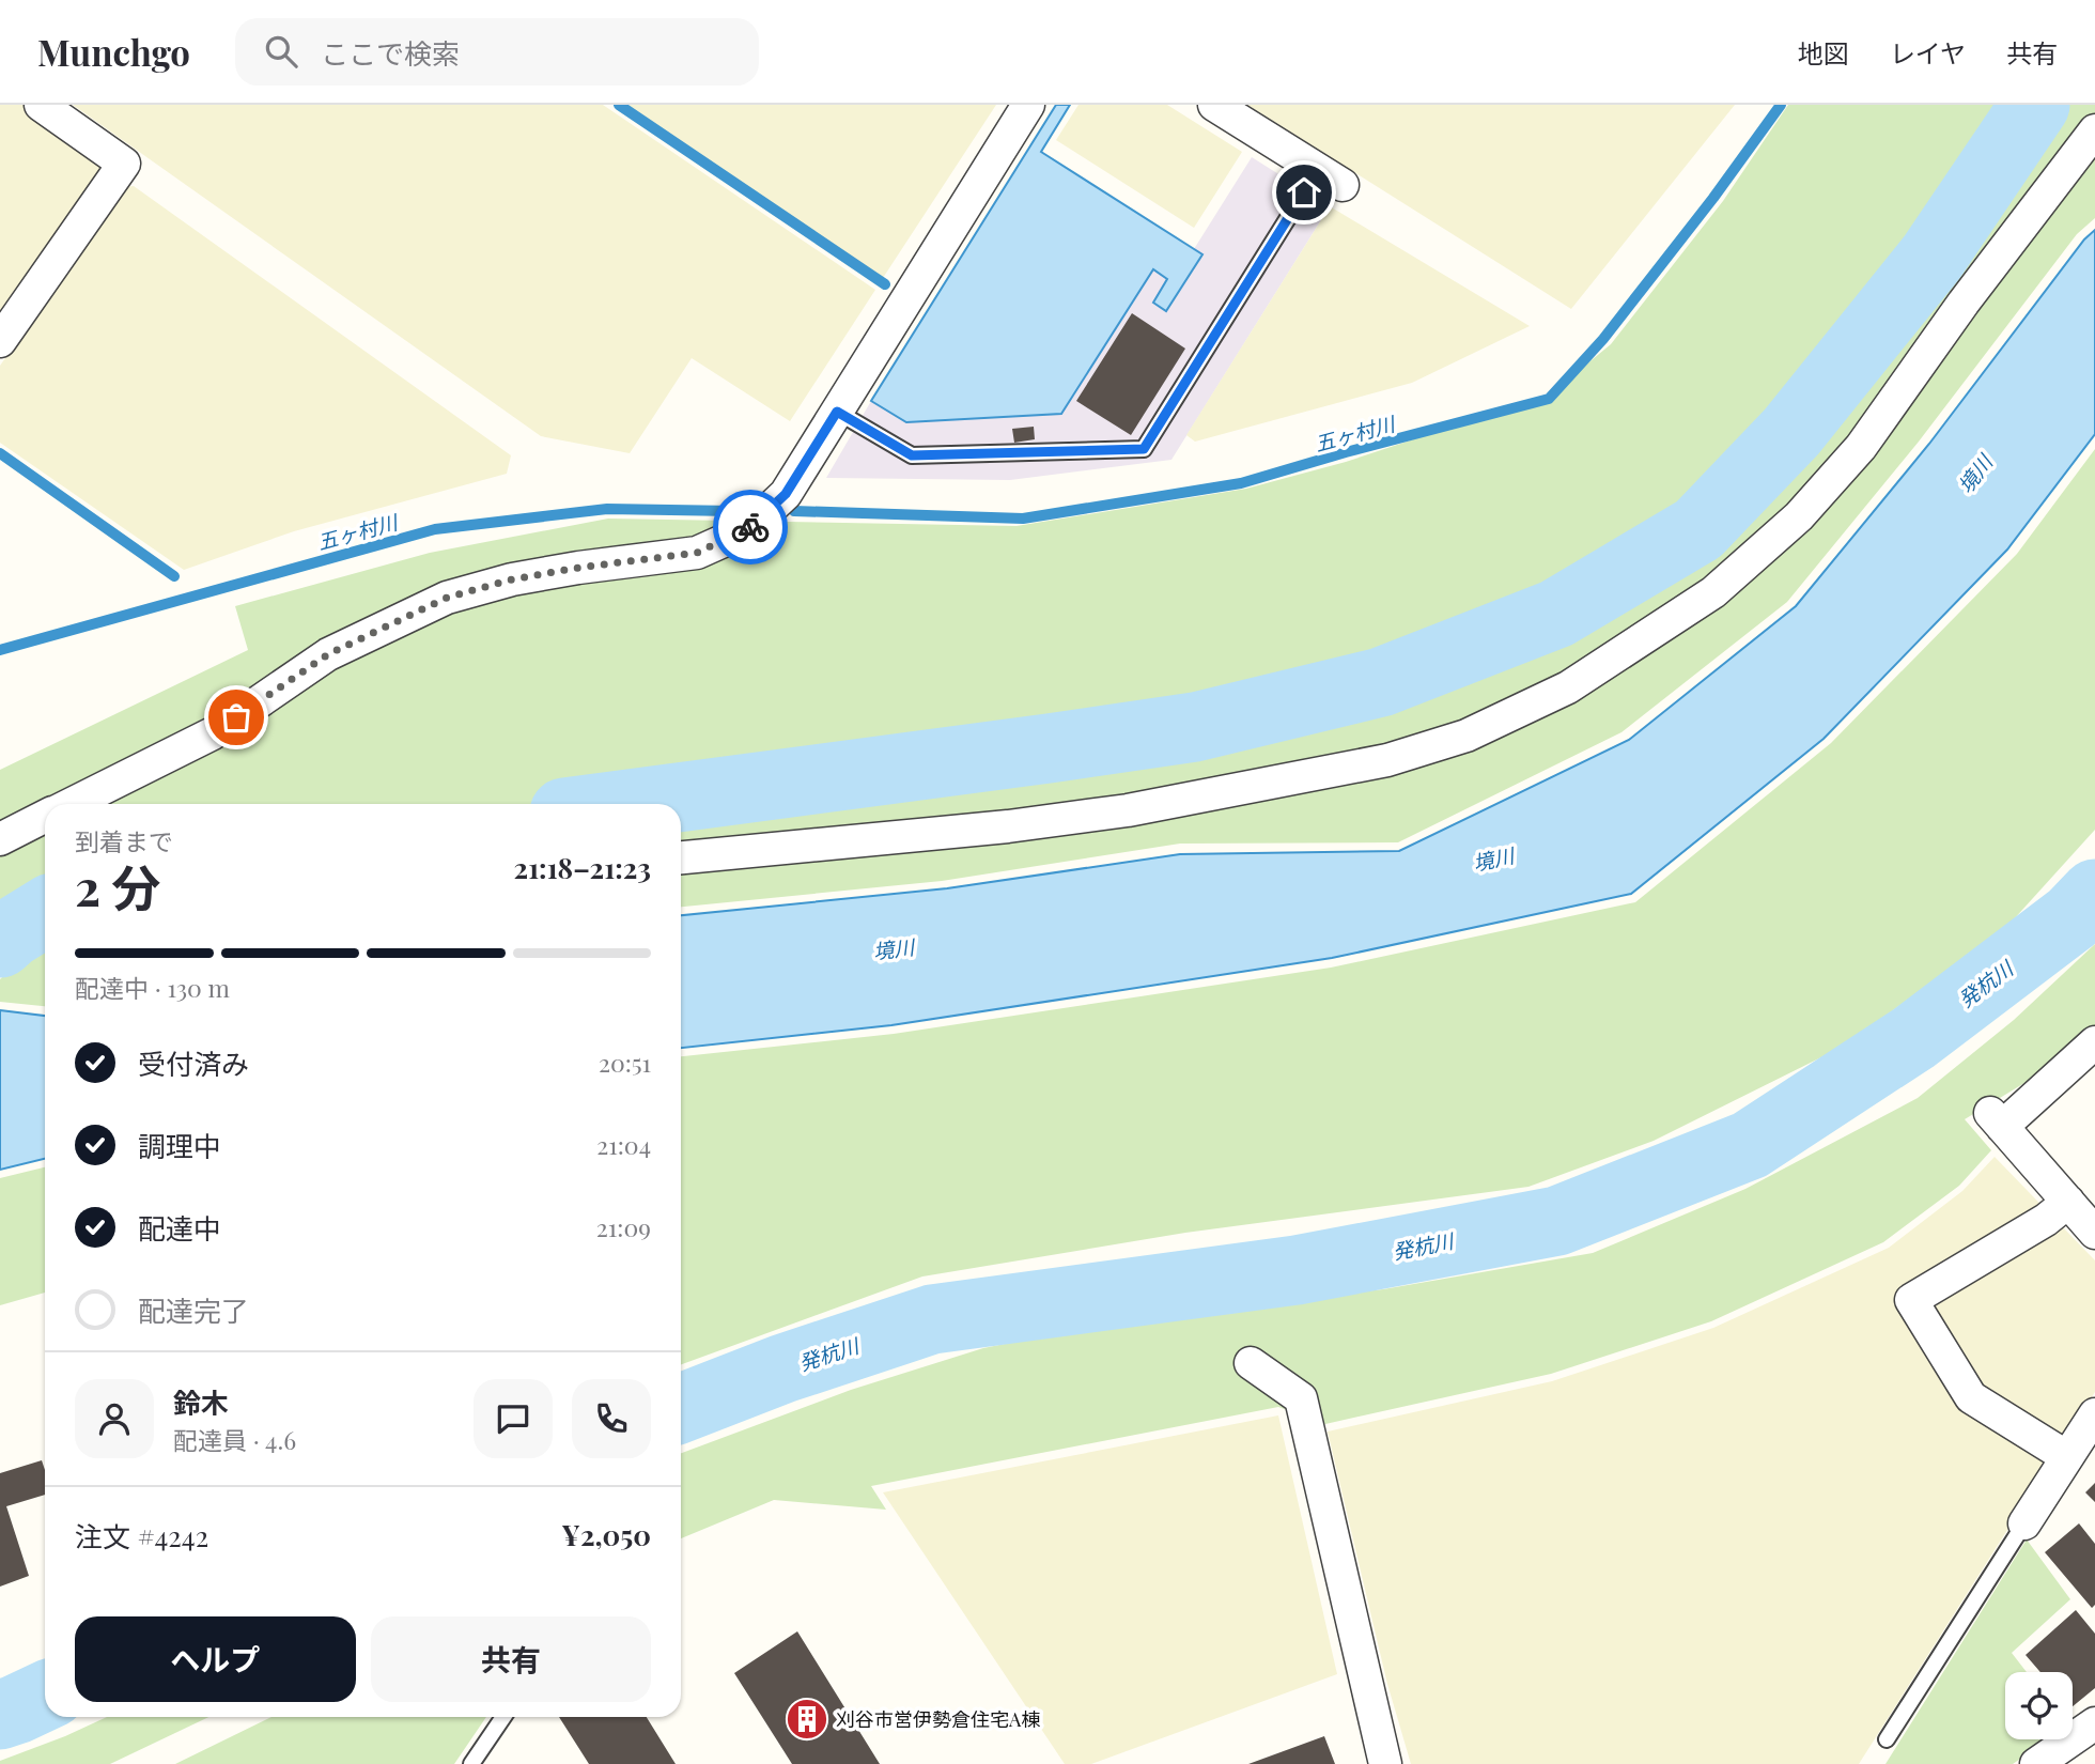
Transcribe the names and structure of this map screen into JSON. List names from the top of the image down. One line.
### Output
{"water":["五ヶ村川","境川","発杭川"],"places":{"building":["刈谷市営伊勢倉住宅A棟"]},"page":{"header":"Munchgo","search":"ここで検索","nav":["地図","レイヤ","共有"],"heading":["2 分","到着まで","21:18–21:23"],"panel":["鈴木","配達員 · 4.6","注文 #4242","¥2,050"],"bar":"配達中 · 130 m","list":[["受付済み","20:51"],["調理中","21:04"],["配達中","21:09"],"配達完了"],"buttons":["ヘルプ","共有"]}}
